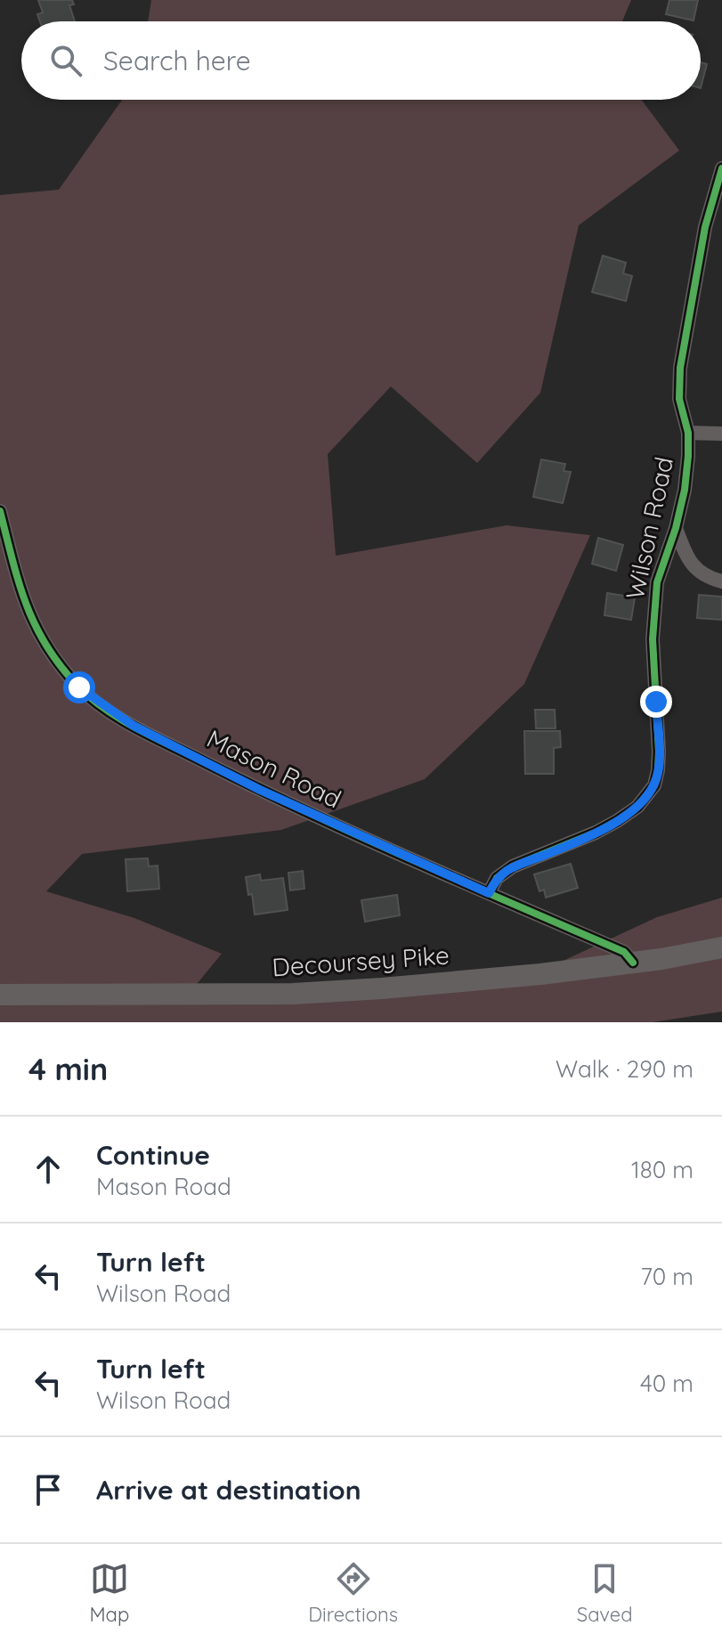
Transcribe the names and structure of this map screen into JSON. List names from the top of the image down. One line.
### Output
{"streets":{"main road":["Decoursey Pike"],"street":["Wilson Road","Mason Road"]},"crossings":[["Wilson Road","Mason Road"],["Mason Road","Decoursey Pike"]],"page":{"search":"Search here","heading":["4 min","Walk · 290 m"],"list":[["Continue","Mason Road","180 m"],["Turn left","Wilson Road","70 m"],["Turn left","Wilson Road","40 m"],"Arrive at destination"],"nav":["Map","Directions","Saved"]}}
